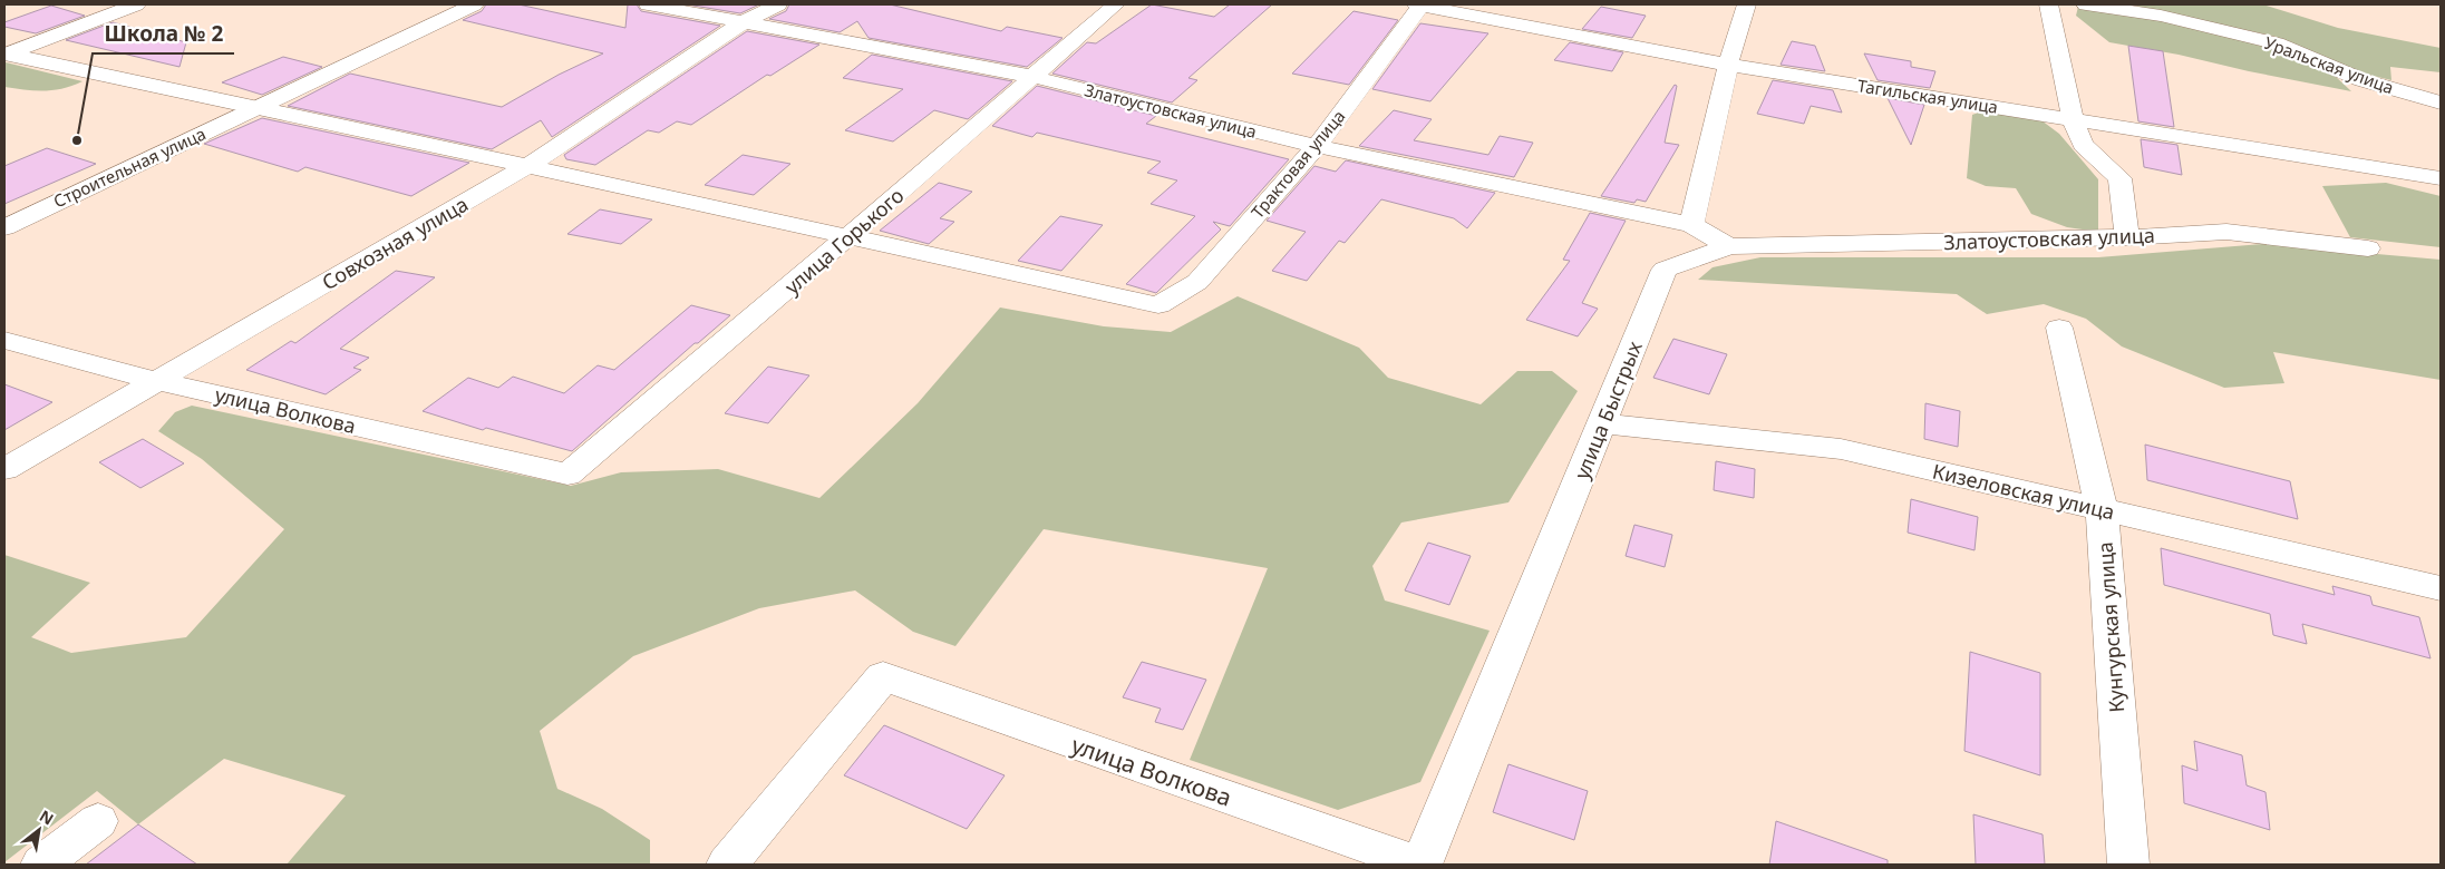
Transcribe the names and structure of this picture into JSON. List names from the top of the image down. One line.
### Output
{"streets":{"street":["Уральская улица","Тагильская улица","Златоустовская улица","Трактовая улица","Строительная улица","улица Горького","Совхозная улица","улица Волкова","улица Быстрых","Кизеловская улица","Кунгурская улица"]},"crossings":[["Тагильская улица","Трактовая улица"],["Златоустовская улица","Трактовая улица"],["Златоустовская улица","улица Горького"],["Златоустовская улица","Совхозная улица"],["Златоустовская улица","улица Быстрых"],["Трактовая улица","улица Горького"],["улица Горького","улица Волкова"],["Совхозная улица","улица Волкова"],["улица Волкова","улица Быстрых"],["улица Быстрых","Кизеловская улица"],["Кизеловская улица","Кунгурская улица"]],"places":["Школа № 2"],"north":"top right"}
